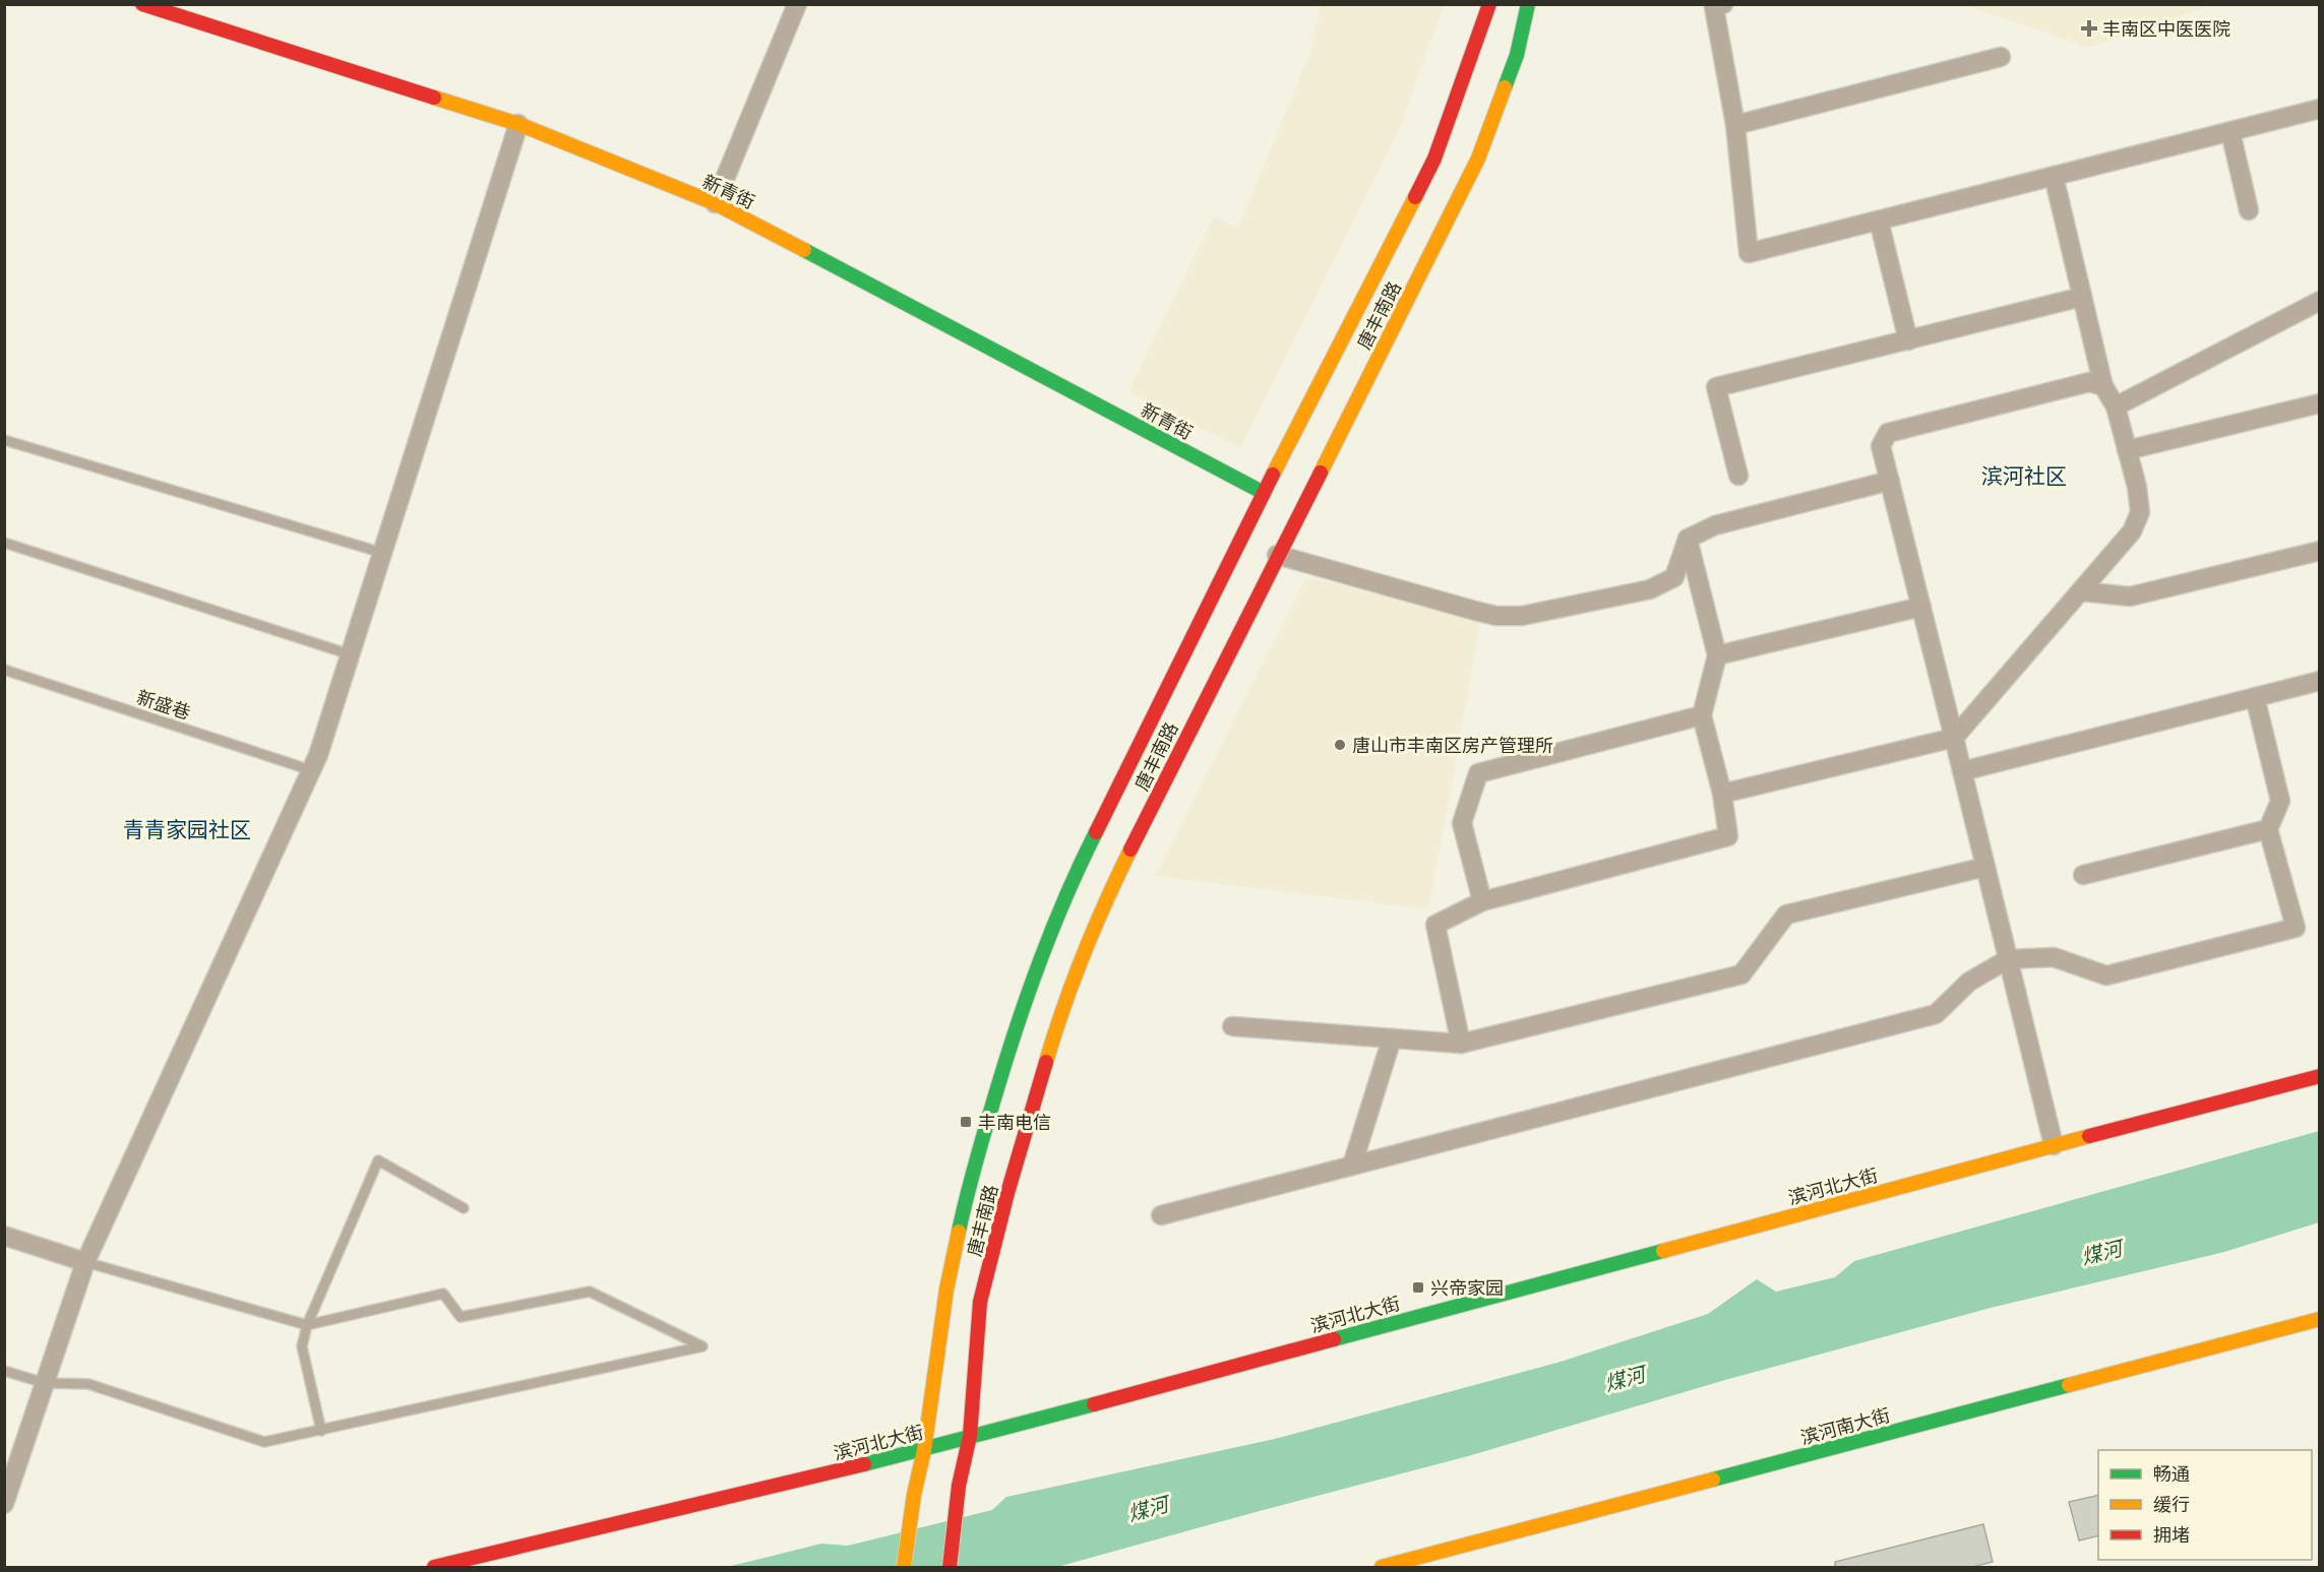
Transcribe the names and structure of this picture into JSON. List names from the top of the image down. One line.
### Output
{"streets":{"main road":["新青街","唐丰南路","滨河北大街","滨河南大街"],"lane":["新盛巷"]},"crossings":[["新青街","唐丰南路"],["唐丰南路","滨河北大街"]],"districts":["滨河社区","青青家园社区"],"water":["煤河"],"places":{"health":["丰南区中医医院"],"other":["唐山市丰南区房产管理所"],"transit":["丰南电信","兴帝家园"]},"legend":["畅通","缓行","拥堵"]}
